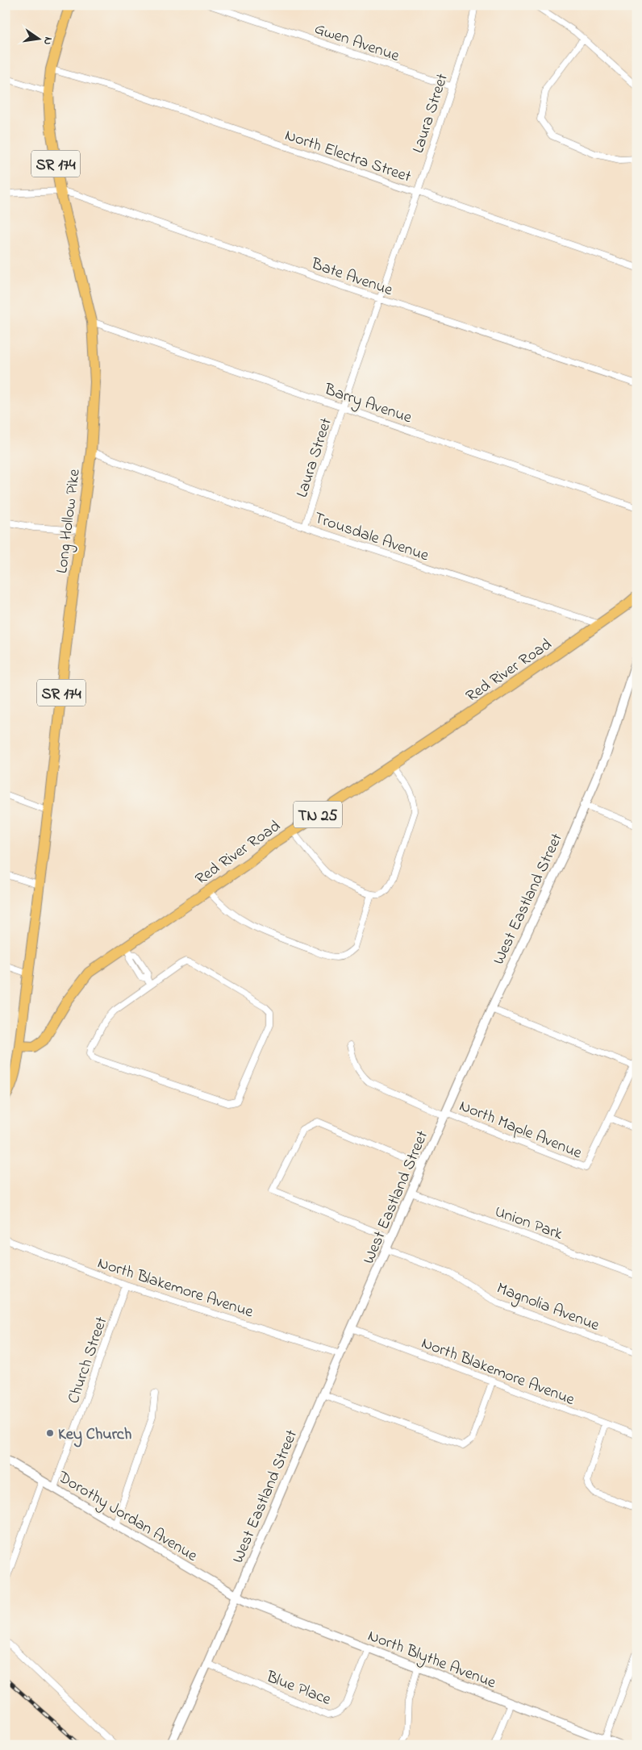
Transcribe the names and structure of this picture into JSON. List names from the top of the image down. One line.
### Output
{"streets":{"main road":["SR 174","Long Hollow Pike","Red River Road","TN 25"],"street":["Gwen Avenue","Laura Street","North Electra Street","Bate Avenue","Barry Avenue","Trousdale Avenue","West Eastland Street","North Maple Avenue","Union Park","North Blakemore Avenue","Magnolia Avenue","Church Street","Dorothy Jordan Avenue","North Blythe Avenue","Blue Place"]},"crossings":[["Gwen Avenue","Laura Street"],["Laura Street","North Electra Street"],["Laura Street","Bate Avenue"],["Laura Street","Barry Avenue"],["Laura Street","Trousdale Avenue"],["North Electra Street","Long Hollow Pike"],["Bate Avenue","Long Hollow Pike"],["Barry Avenue","Long Hollow Pike"],["Long Hollow Pike","Trousdale Avenue"],["Long Hollow Pike","Red River Road"],["Trousdale Avenue","Red River Road"],["West Eastland Street","North Maple Avenue"],["West Eastland Street","Union Park"],["West Eastland Street","North Blakemore Avenue"],["West Eastland Street","Magnolia Avenue"],["West Eastland Street","Dorothy Jordan Avenue"],["West Eastland Street","North Blythe Avenue"],["West Eastland Street","Blue Place"],["North Blakemore Avenue","Church Street"],["Church Street","Dorothy Jordan Avenue"],["Dorothy Jordan Avenue","North Blythe Avenue"],["North Blythe Avenue","Blue Place"]],"places":["Key Church"],"north":"right"}
